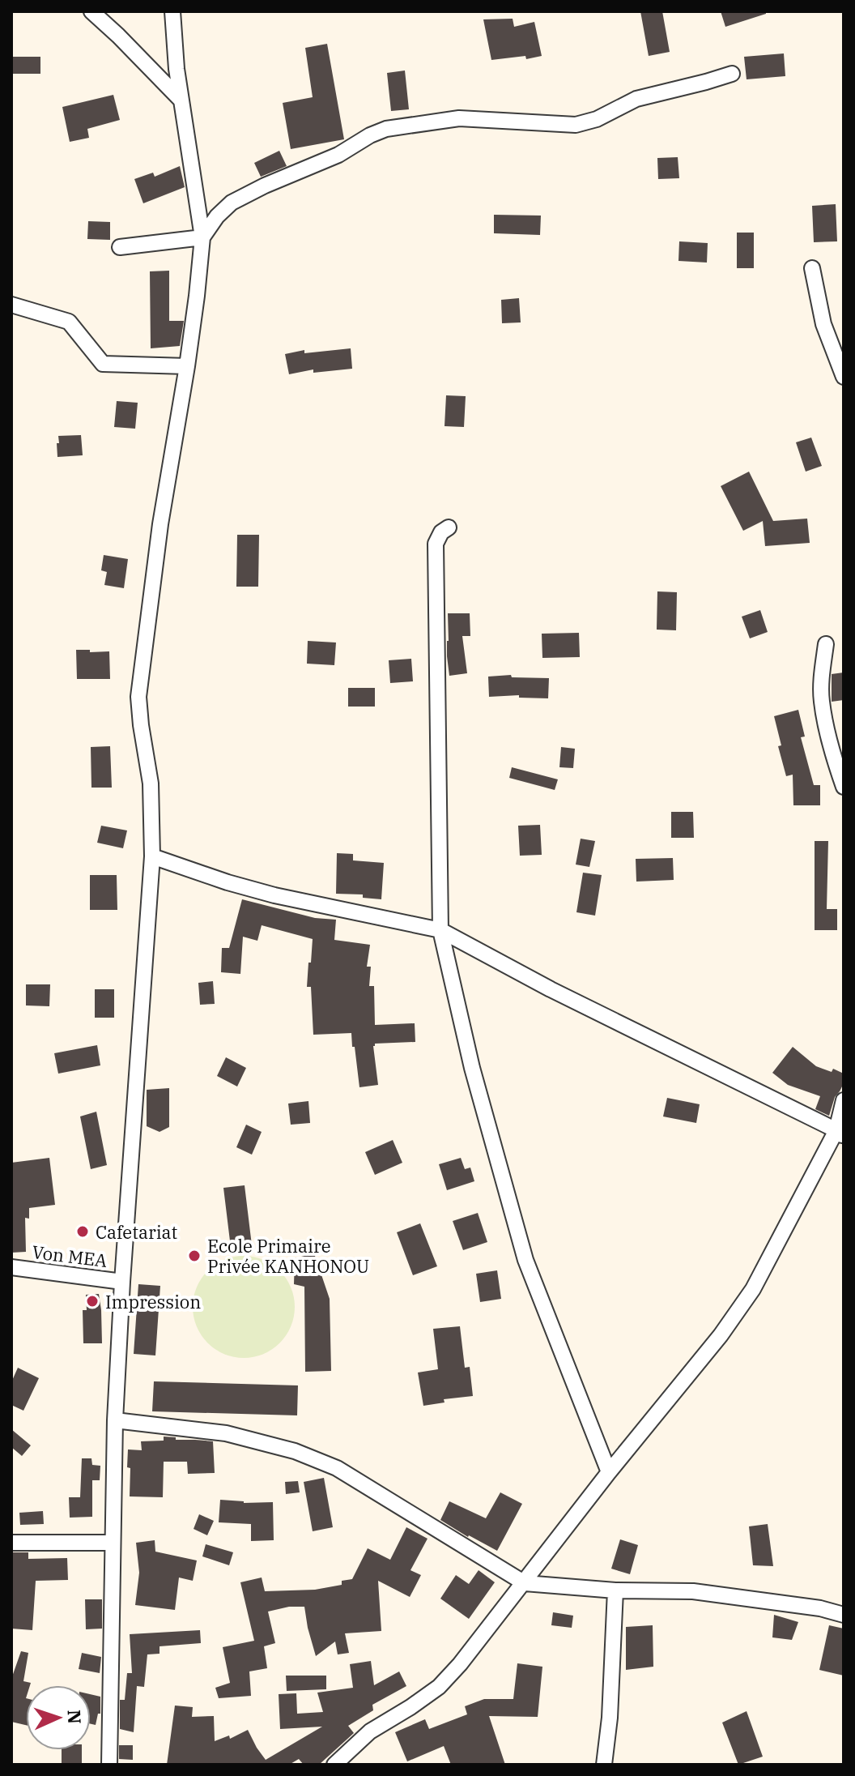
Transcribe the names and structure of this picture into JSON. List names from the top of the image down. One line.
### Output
{"streets":{"street":["Von MEA"]},"places":["Cafetariat","Ecole Primaire Privée KANHONOU","Impression"],"north":"right"}
